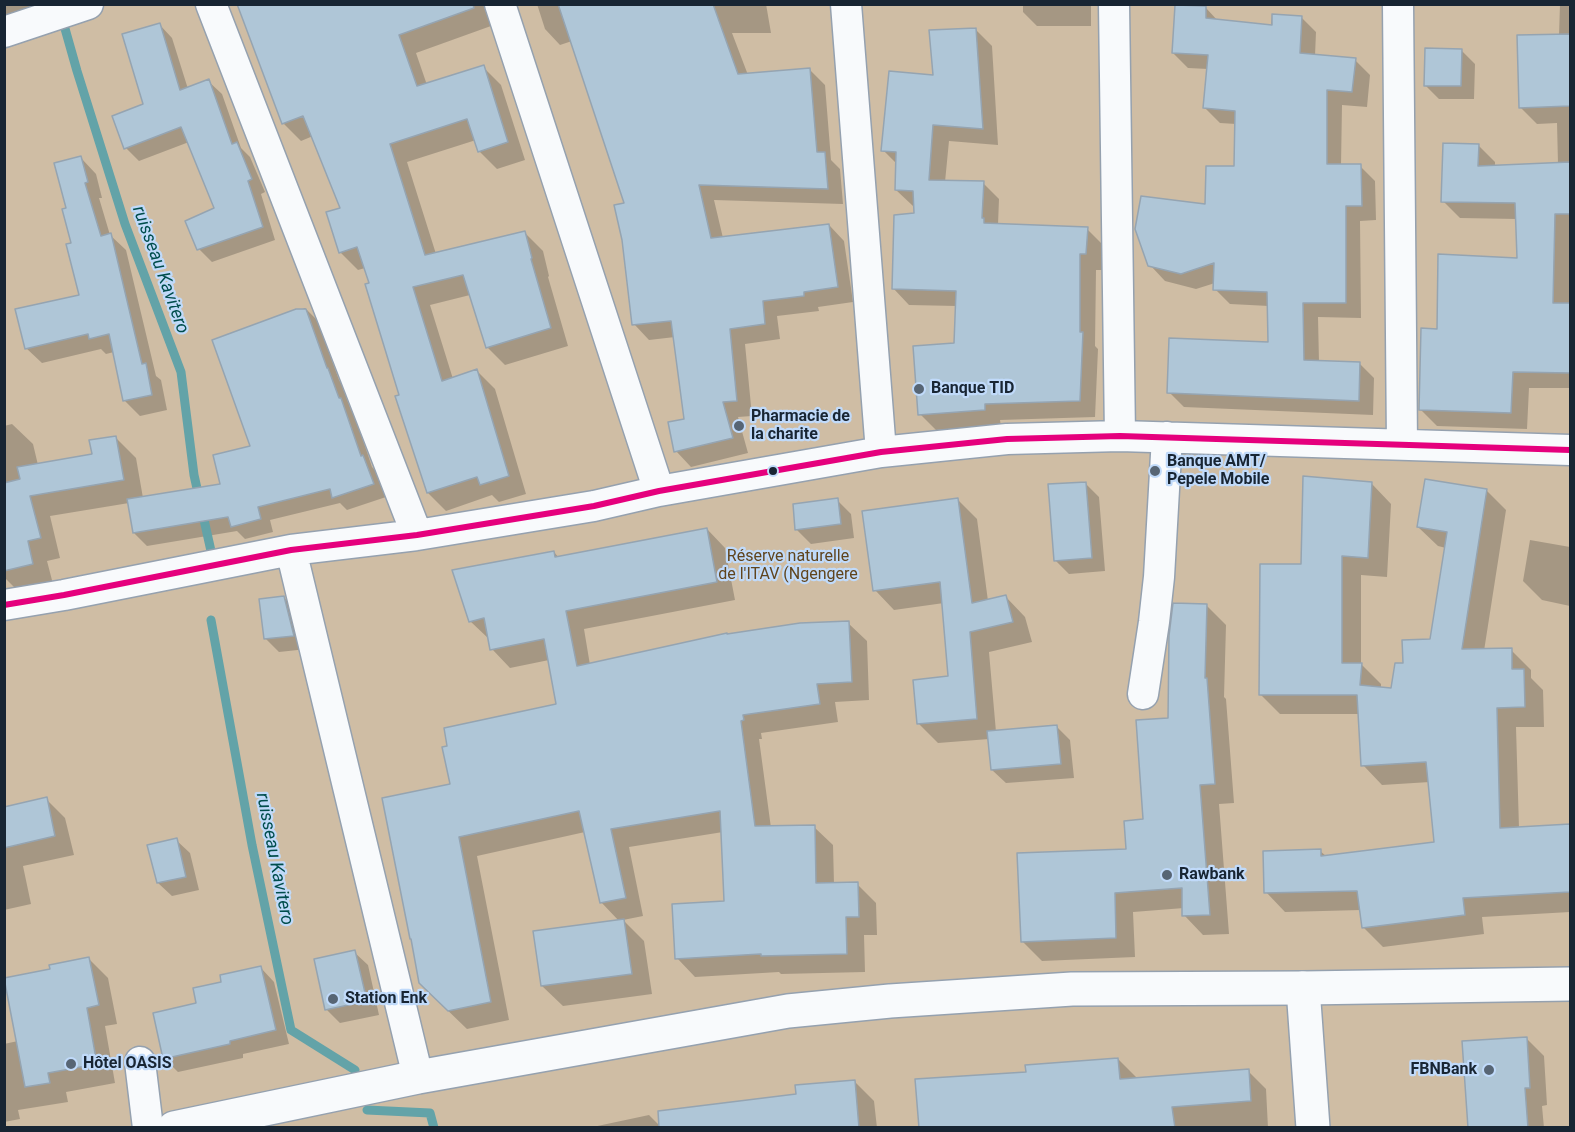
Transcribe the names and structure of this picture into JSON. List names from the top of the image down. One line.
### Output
{"water":["ruisseau Kavitero"],"parks":["Réserve naturelle de l'ITAV (Ngengere"],"places":["Banque TID","Pharmacie de la charite","Banque AMT/ Pepele Mobile","Rawbank","Station Enk","Hôtel OASIS","FBNBank"]}
